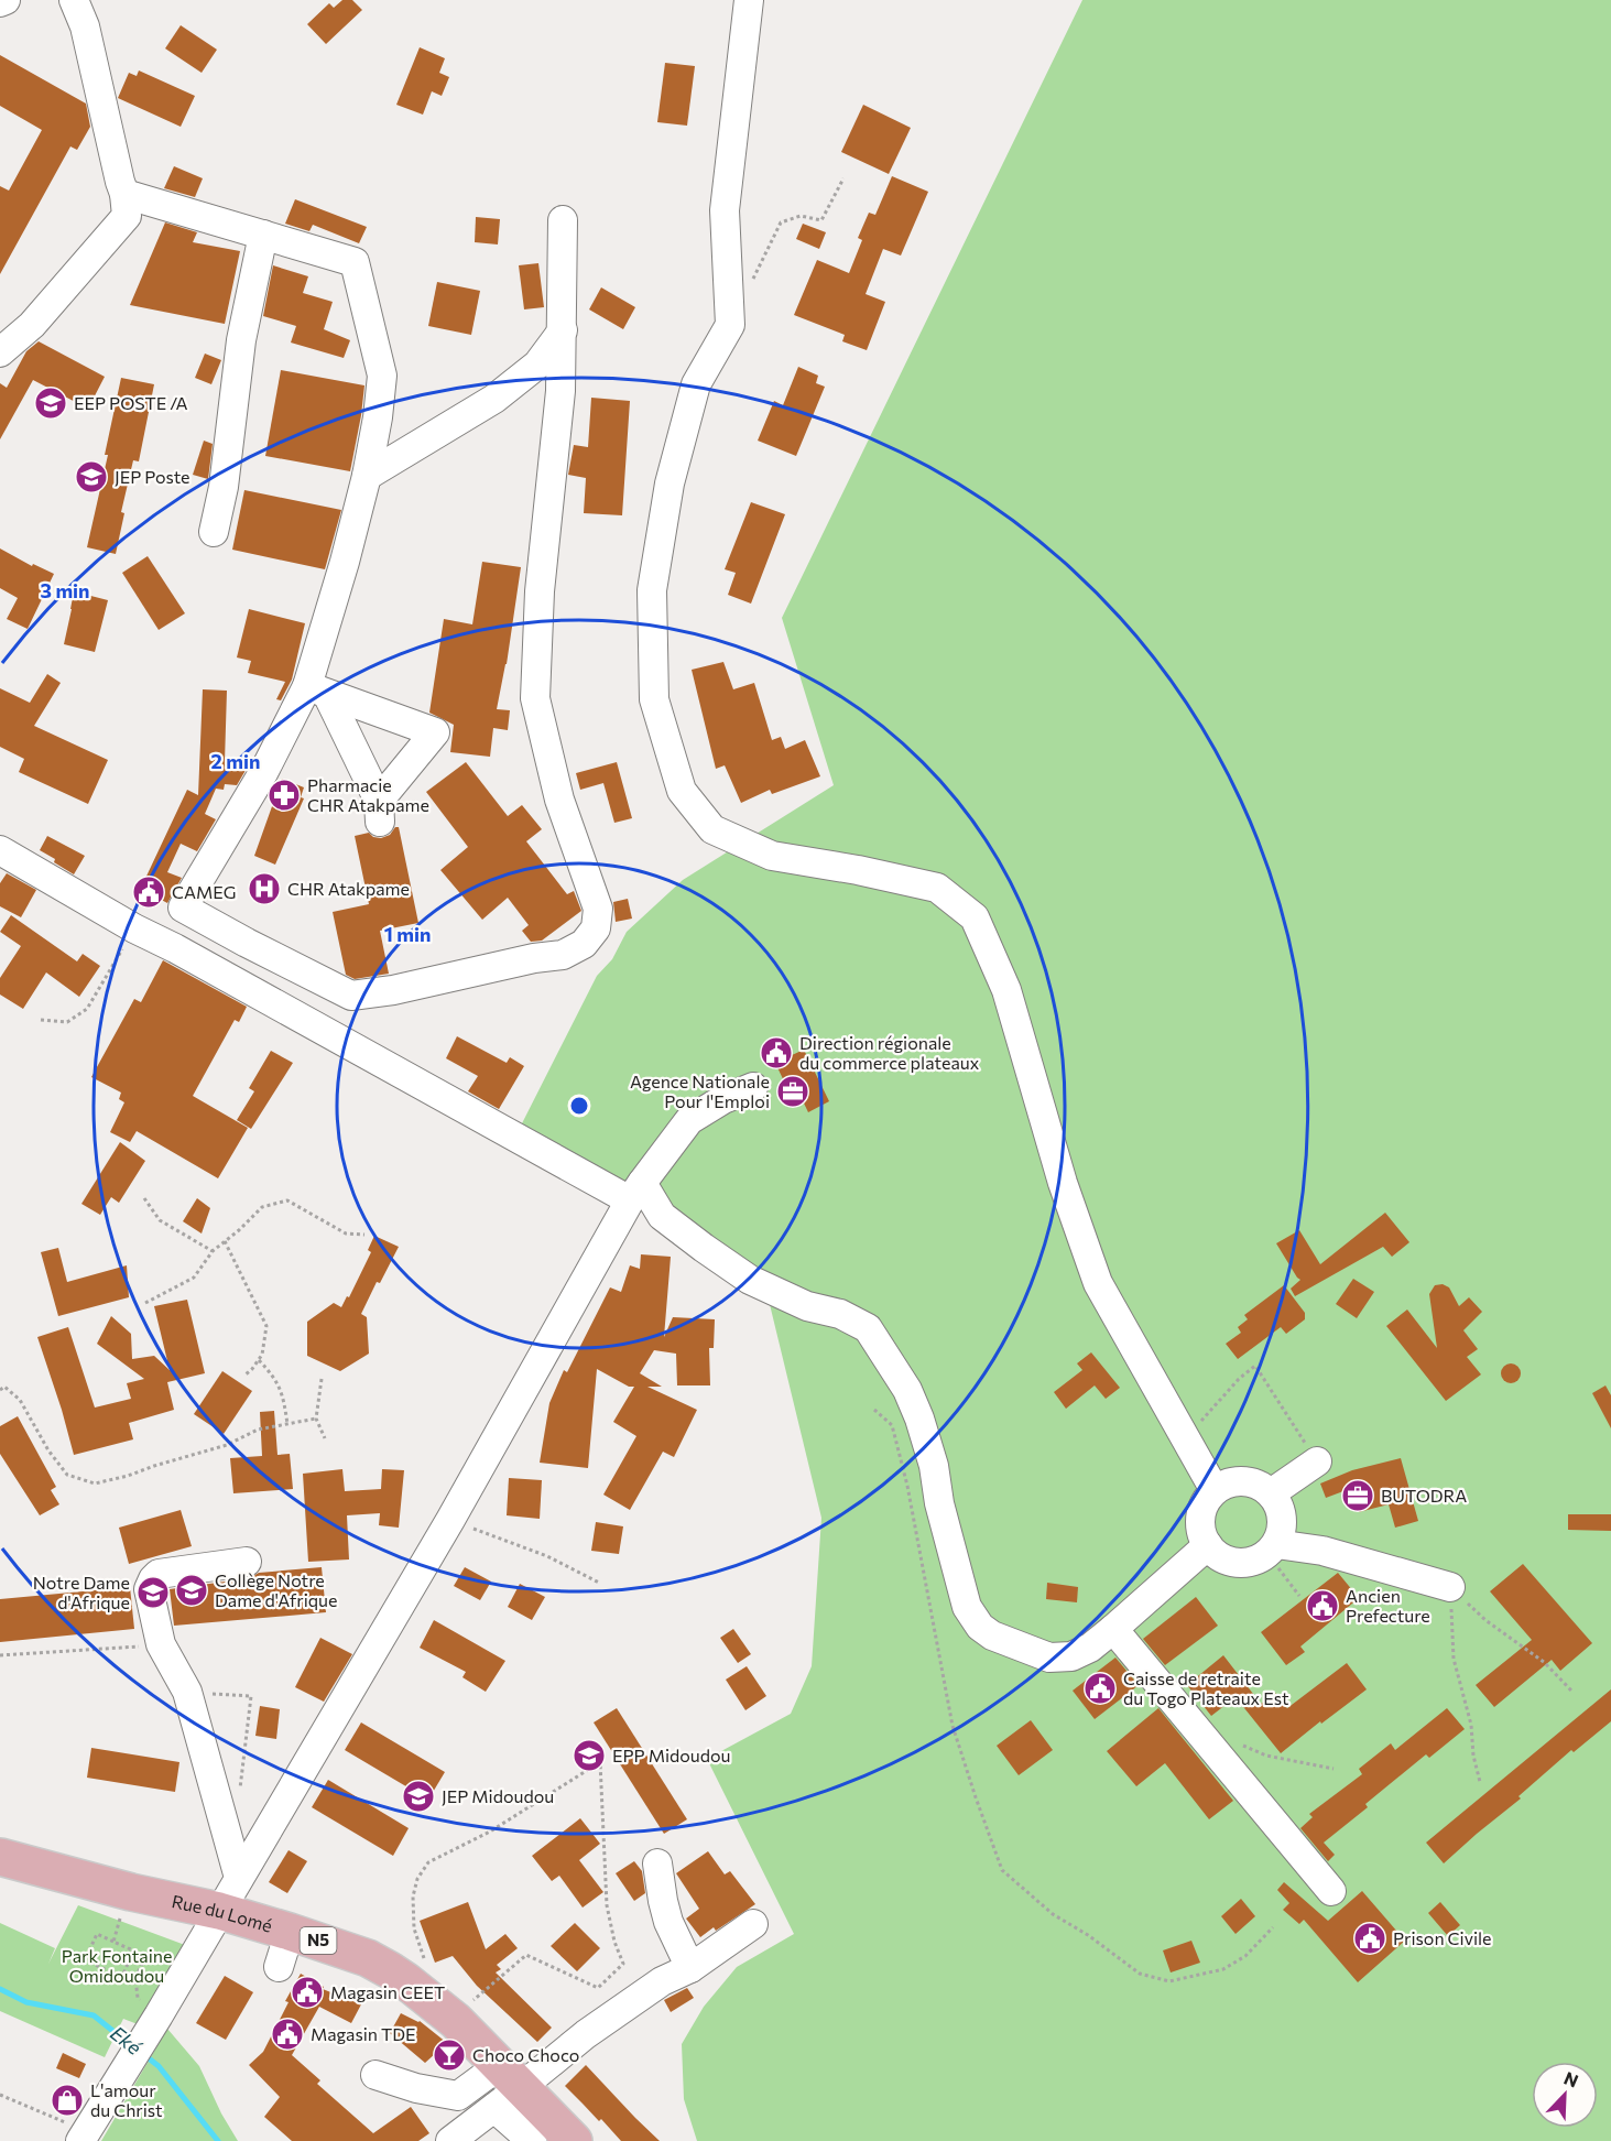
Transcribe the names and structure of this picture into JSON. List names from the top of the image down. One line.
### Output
{"streets":{"main road":["Rue du Lomé","N5"]},"water":["Eké"],"parks":["Park Fontaine Omidoudou"],"places":{"school or university":["EEP POSTE /A","JEP Poste","Collège Notre Dame d'Afrique","Notre Dame d'Afrique","EPP Midoudou","JEP Midoudou"],"pharmacy":["Pharmacie CHR Atakpame"],"hospital":["CHR Atakpame"],"public building":["CAMEG","Direction régionale du commerce plateaux","Ancien Prefecture","Caisse de retraite du Togo Plateaux Est","Prison Civile","Magasin CEET","Magasin TDE"],"office":["Agence Nationale Pour l'Emploi","BUTODRA"],"bar":["Choco Choco"],"shop":["L'amour du Christ"]},"north":"top right","rings":["3 min","2 min","1 min"]}
